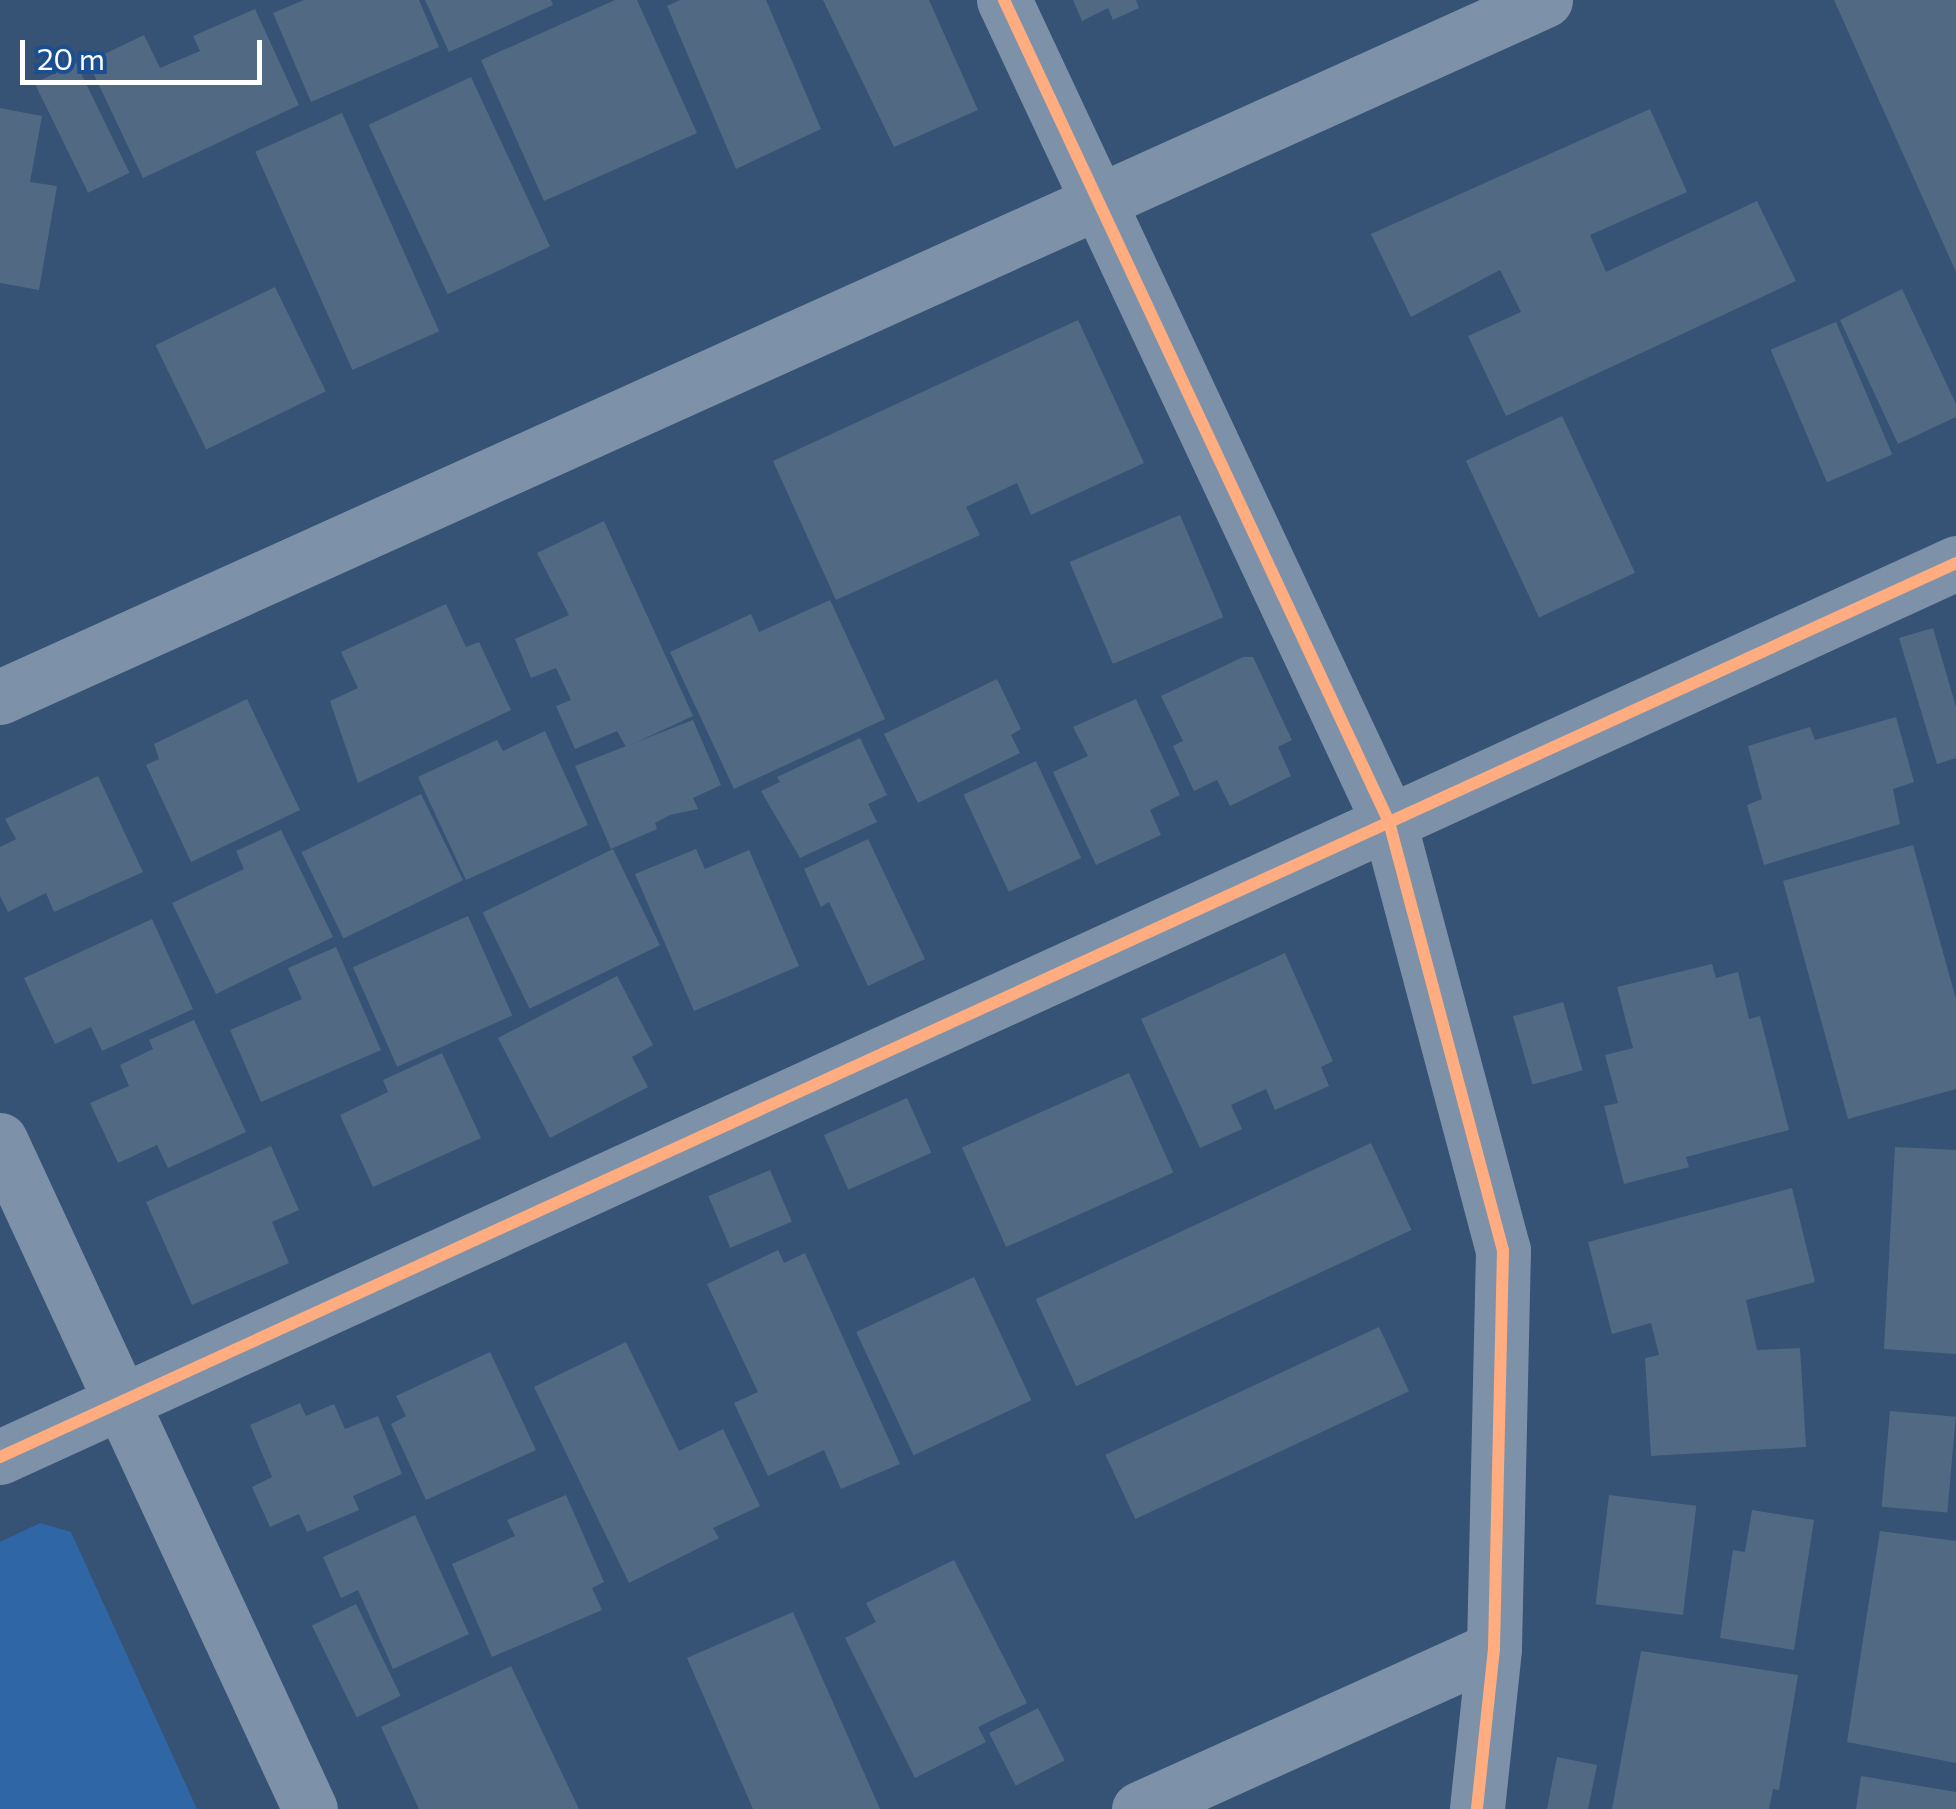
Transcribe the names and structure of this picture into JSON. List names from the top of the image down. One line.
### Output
{"scale_bar":"20 m"}
